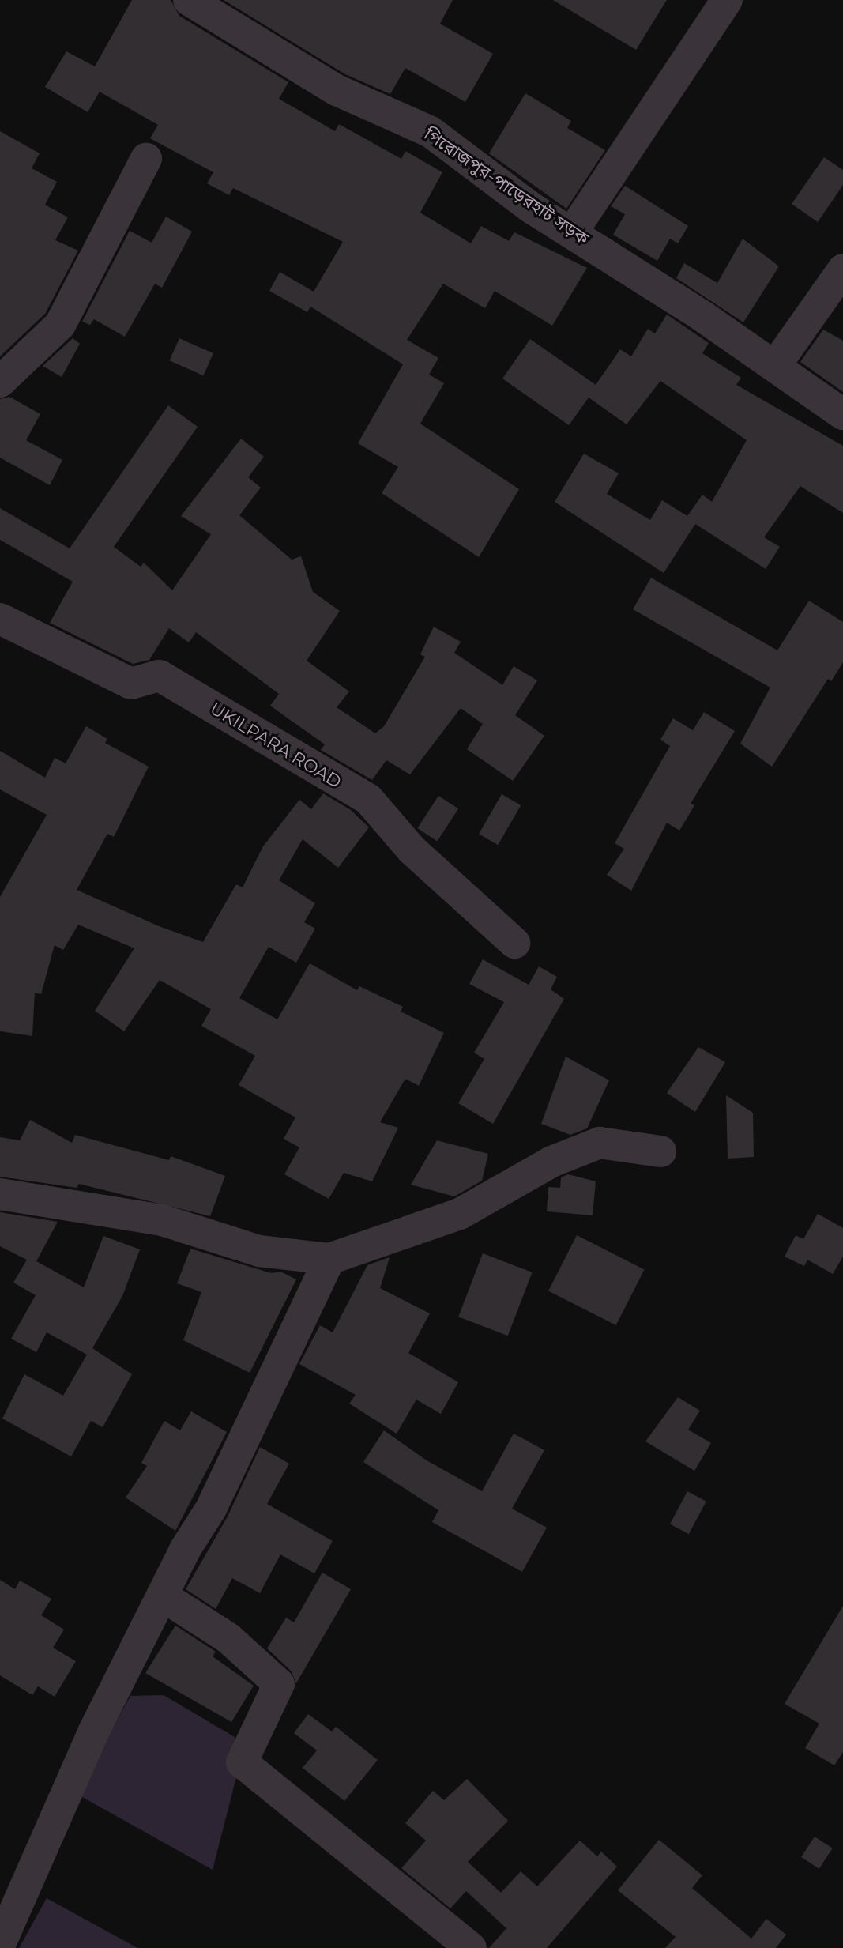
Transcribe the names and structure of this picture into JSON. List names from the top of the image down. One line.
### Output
{"streets":{"street":["পিরোজপুর-পাড়েরহাট সড়ক","UKILPARA ROAD"]}}
